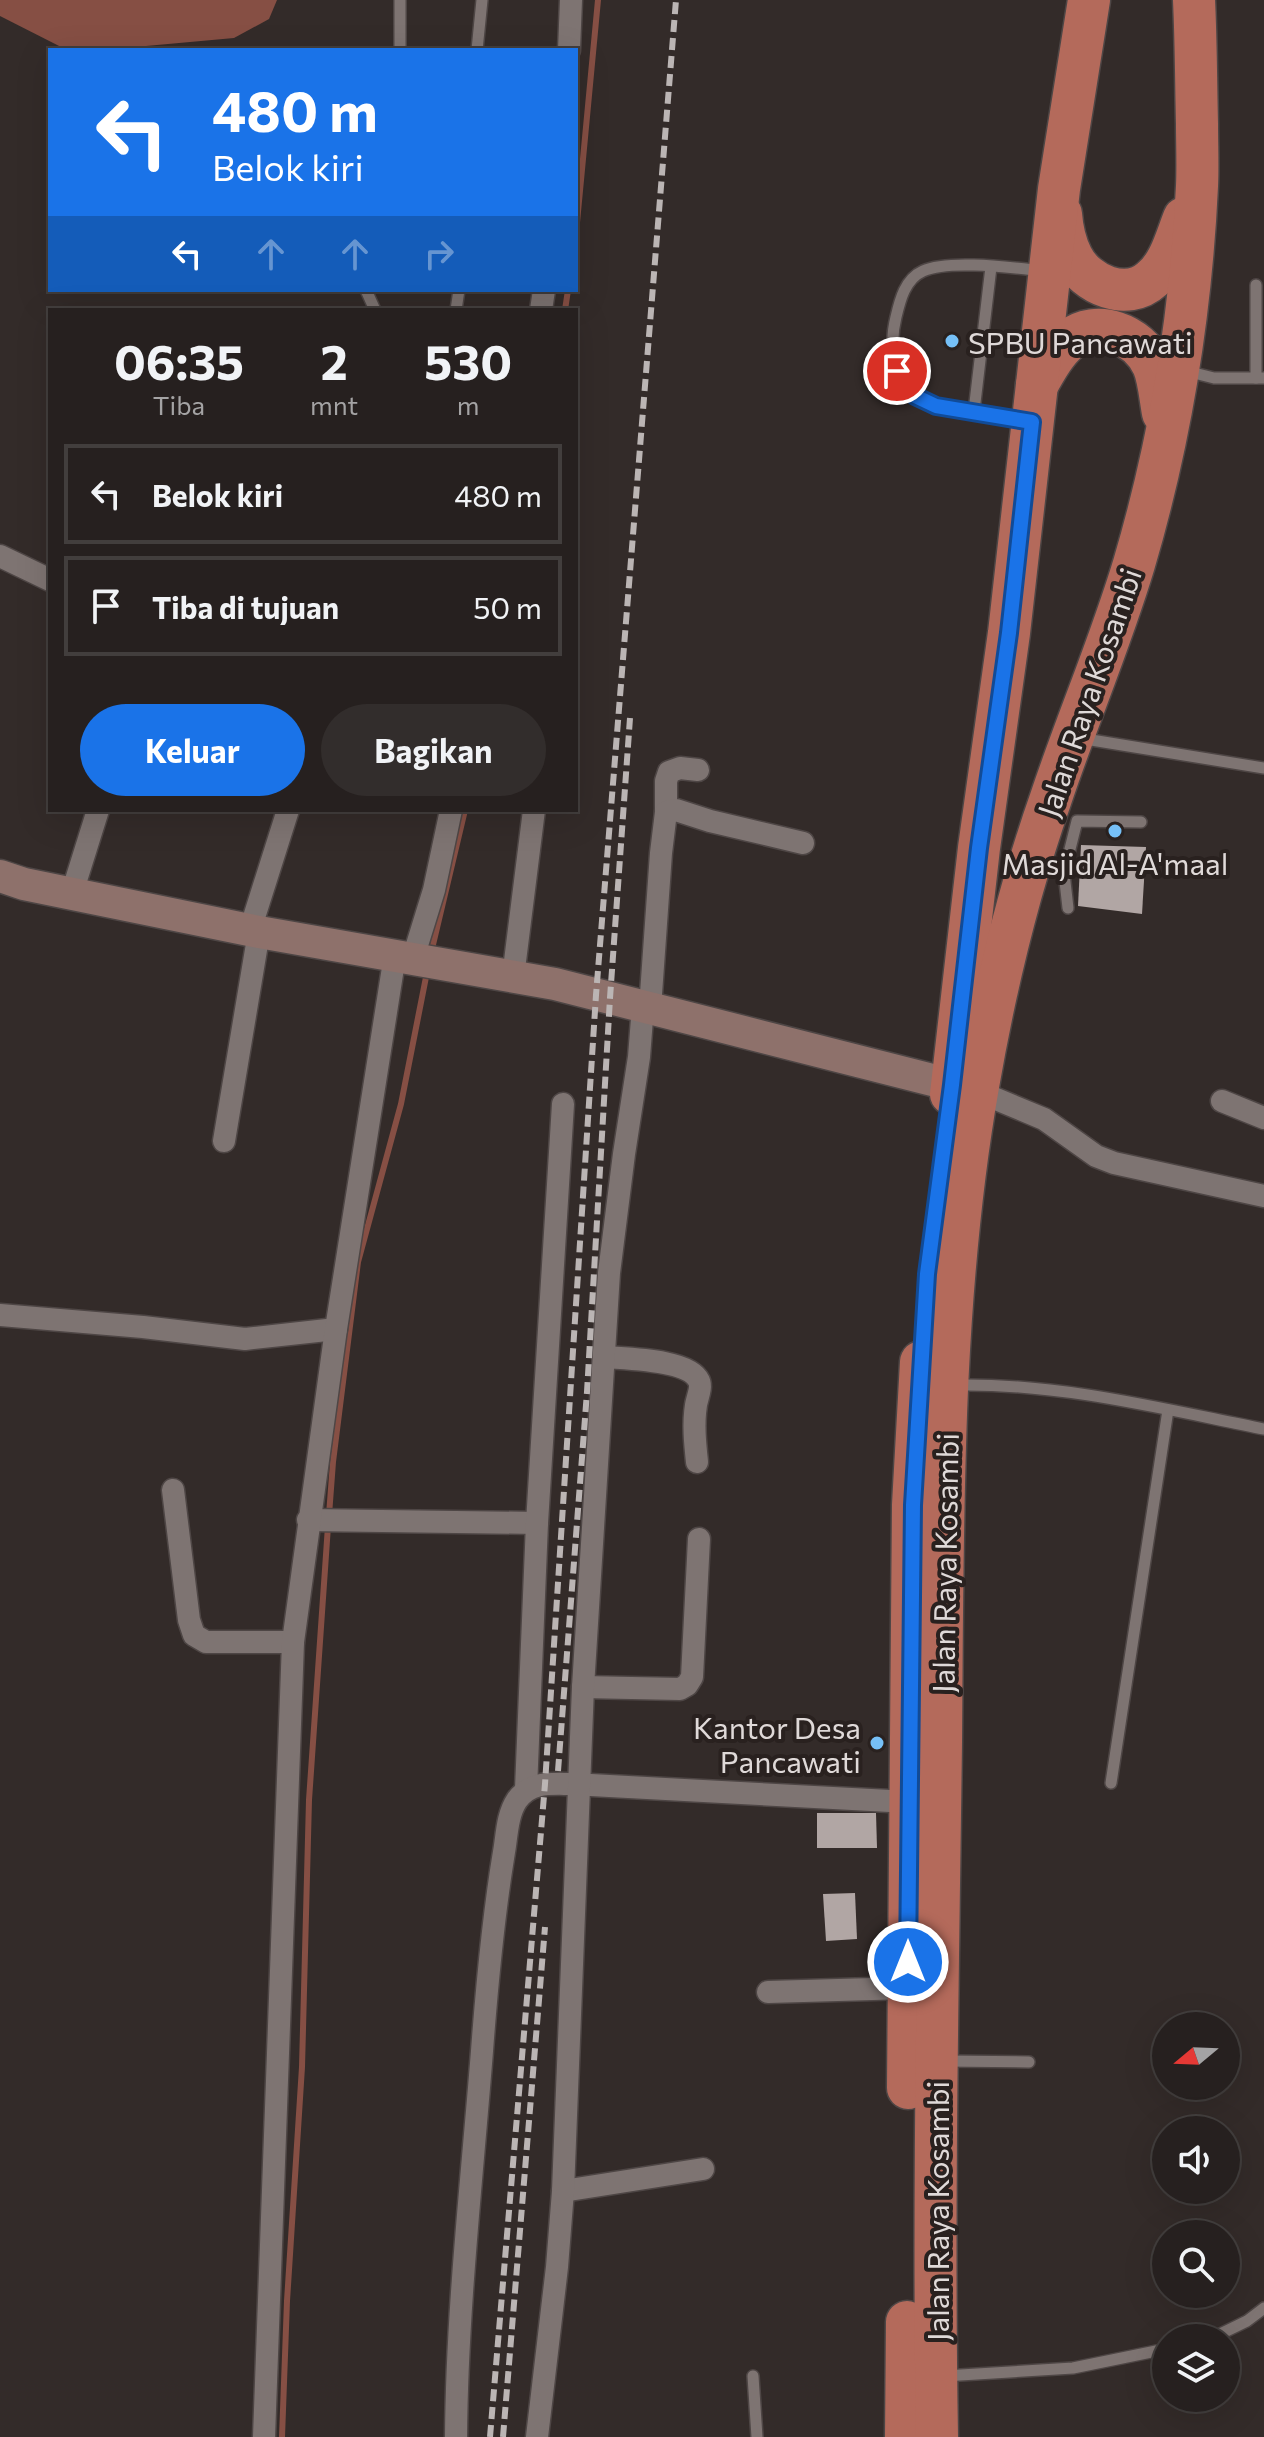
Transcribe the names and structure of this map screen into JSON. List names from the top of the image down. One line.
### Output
{"streets":{"highway":["Jalan Raya Kosambi"]},"places":["SPBU Pancawati","Masjid Al-A'maal","Kantor Desa Pancawati"],"north":"left","page":{"turn":["480 m","Belok kiri"],"eta":["06:35","Tiba","2","mnt","530","m"],"list":[{"name":"Belok kiri","value":"480 m"},{"name":"Tiba di tujuan","value":"50 m"}],"buttons":["Keluar","Bagikan"]}}
